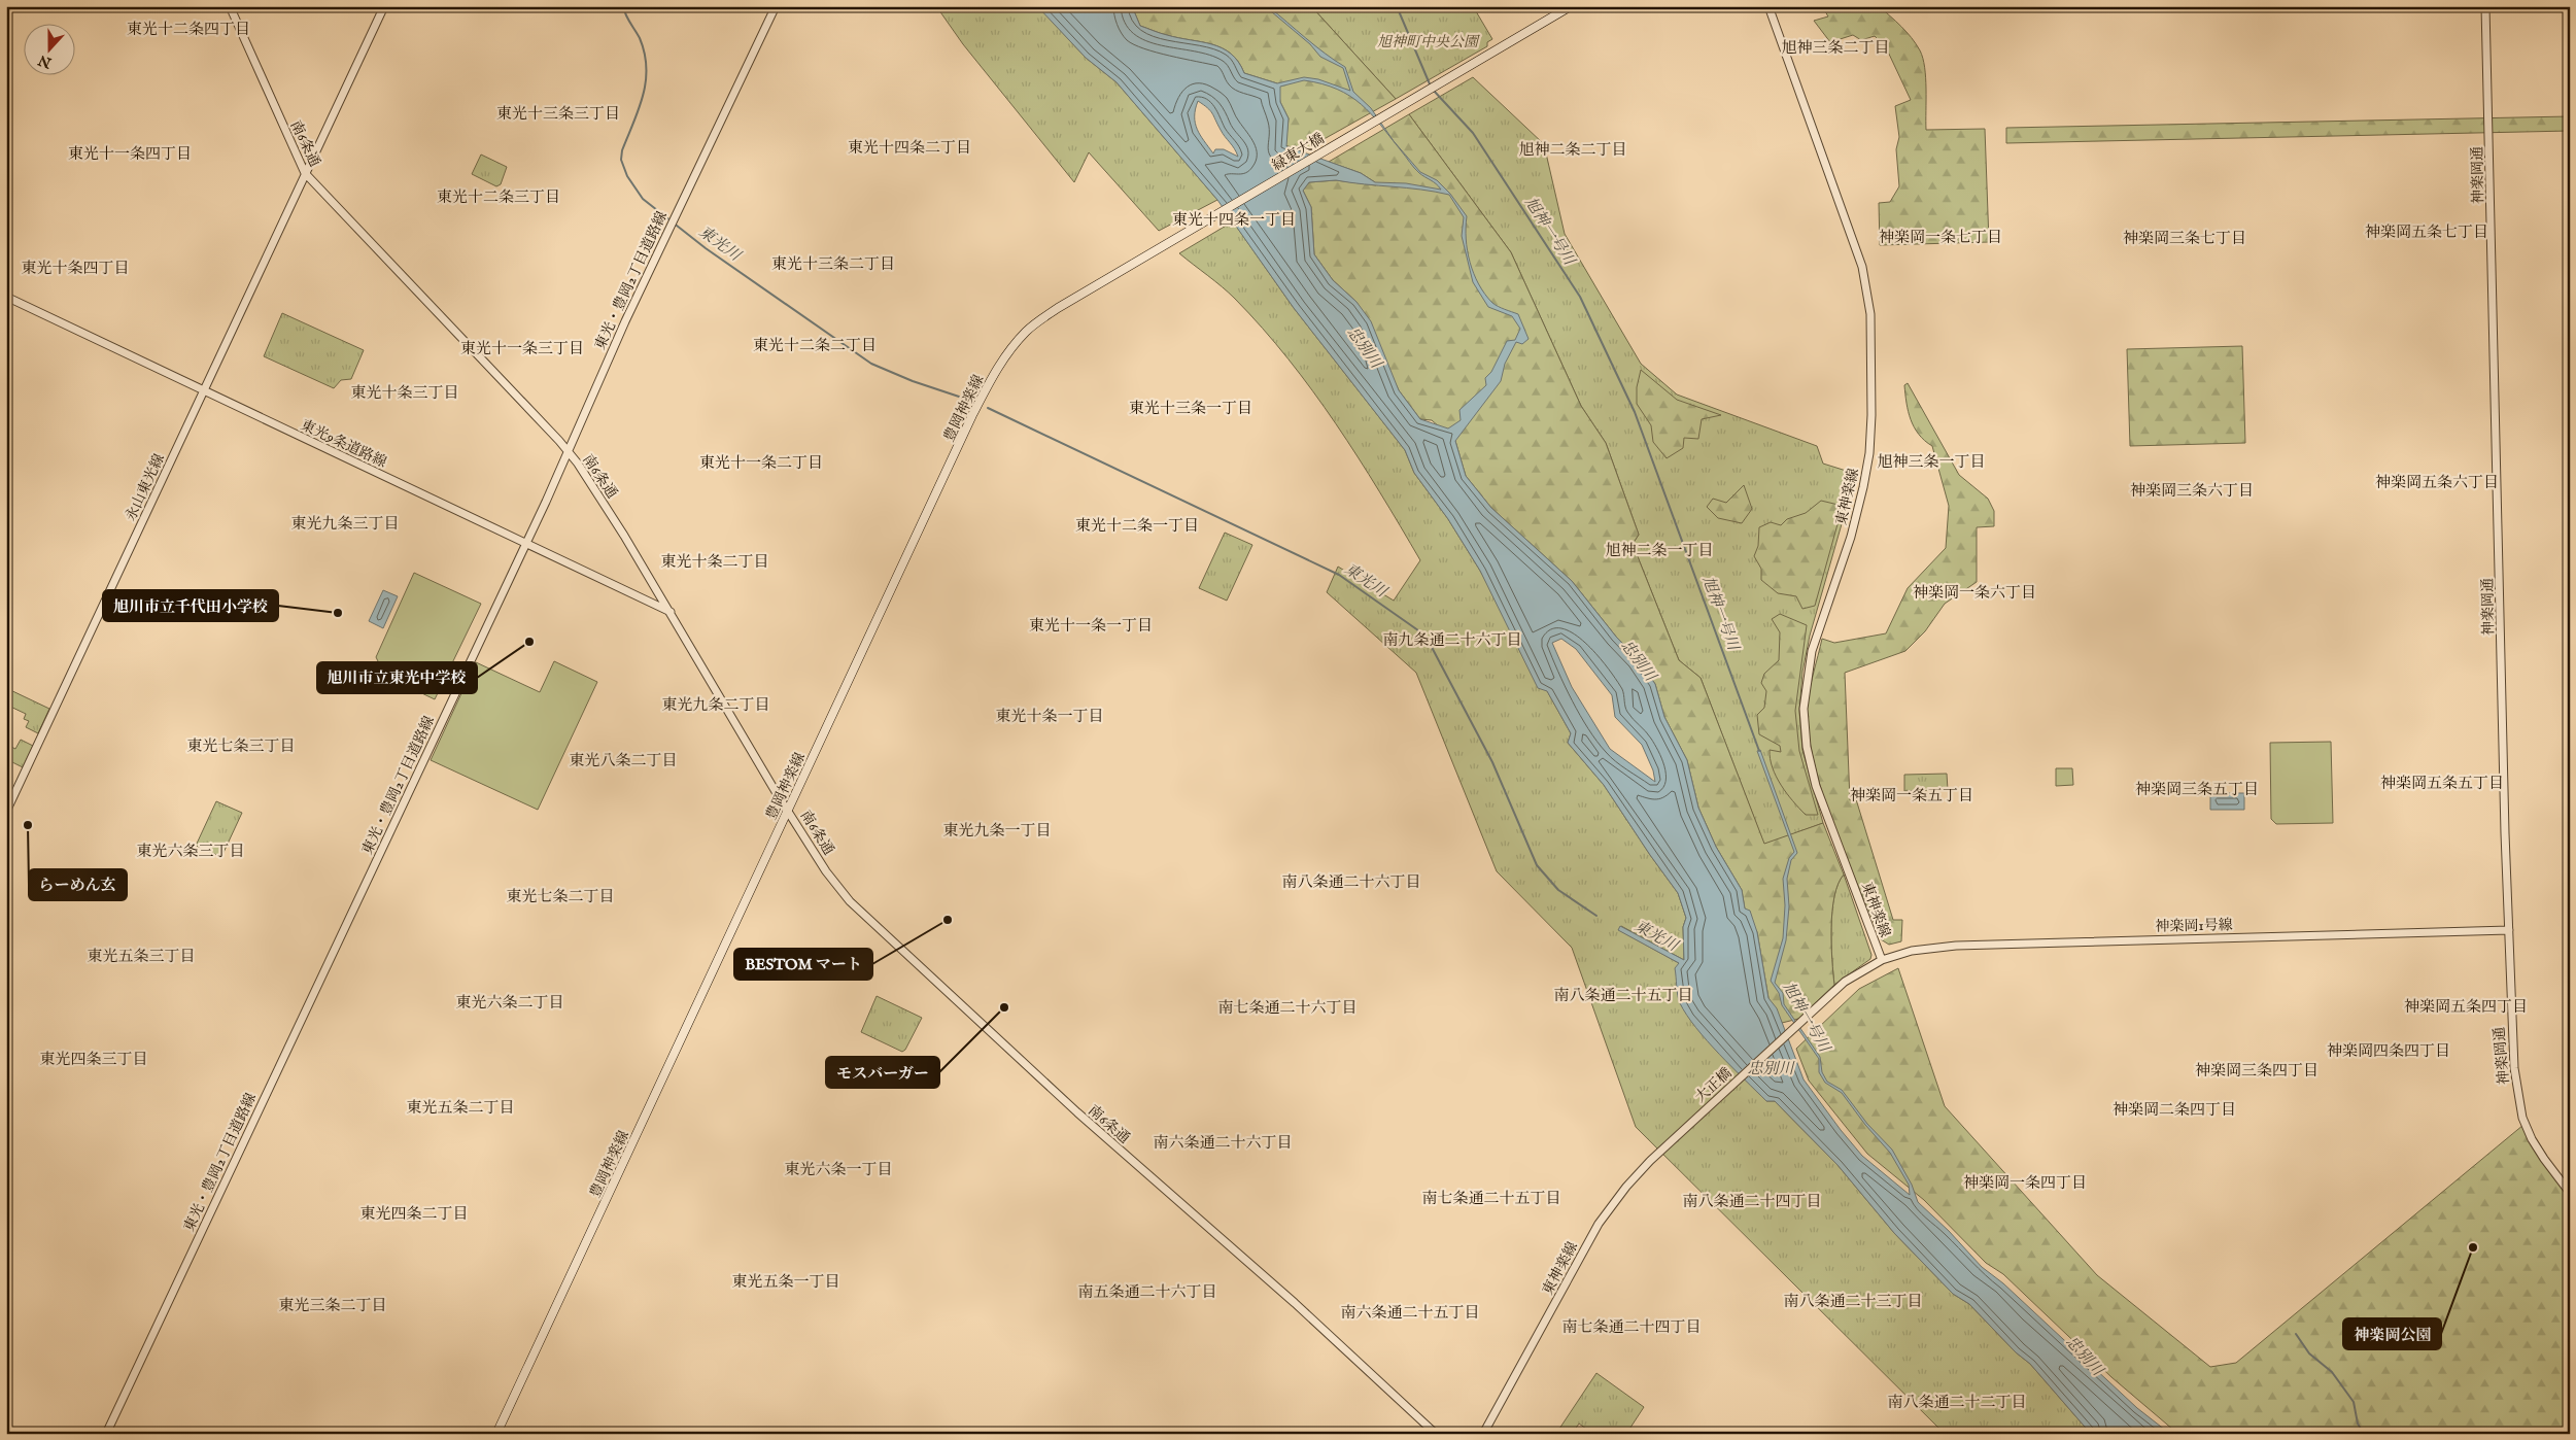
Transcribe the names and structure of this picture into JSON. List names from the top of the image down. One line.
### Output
{"streets":{"main road":["緑東大橋","豊岡神楽線"],"street":["南6条通","神楽岡通","東光・豊岡2丁目道路線","東光9条道路線","永山東光線","東神楽線","神楽岡1号線","大正橋"]},"crossings":[["南6条通","東光・豊岡2丁目道路線"],["南6条通","豊岡神楽線"],["南6条通","東光9条道路線"],["南6条通","永山東光線"],["緑東大橋","豊岡神楽線"],["神楽岡通","神楽岡1号線"],["東光・豊岡2丁目道路線","東光9条道路線"],["東光9条道路線","永山東光線"],["東神楽線","神楽岡1号線"],["東神楽線","大正橋"]],"districts":["東光十二条四丁目","旭神三条二丁目","東光十三条三丁目","東光十四条二丁目","旭神二条二丁目","東光十一条四丁目","東光十二条三丁目","東光十四条一丁目","神楽岡五条七丁目","神楽岡一条七丁目","神楽岡三条七丁目","東光十三条二丁目","東光十条四丁目","東光十二条二丁目","東光十一条三丁目","東光十条三丁目","東光十三条一丁目","旭神三条一丁目","東光十一条二丁目","神楽岡五条六丁目","神楽岡三条六丁目","東光九条三丁目","東光十二条一丁目","旭神二条一丁目","東光十条二丁目","神楽岡一条六丁目","東光十一条一丁目","南九条通二十六丁目","東光九条二丁目","東光十条一丁目","東光七条三丁目","東光八条二丁目","神楽岡五条五丁目","神楽岡三条五丁目","神楽岡一条五丁目","東光九条一丁目","東光六条三丁目","南八条通二十六丁目","東光七条二丁目","東光五条三丁目","南八条通二十五丁目","東光六条二丁目","神楽岡五条四丁目","南七条通二十六丁目","神楽岡四条四丁目","東光四条三丁目","神楽岡三条四丁目","東光五条二丁目","神楽岡二条四丁目","南六条通二十六丁目","東光六条一丁目","神楽岡一条四丁目","南七条通二十五丁目","南八条通二十四丁目","東光四条二丁目","東光五条一丁目","南五条通二十六丁目","南八条通二十三丁目","東光三条二丁目","南六条通二十五丁目","南七条通二十四丁目","南八条通二十二丁目"],"water":["旭神一号川","東光川","忠別川"],"parks":["旭神町中央公園"],"places":["旭川市立千代田小学校","旭川市立東光中学校","らーめん玄","BESTOM マート","モスバーガー","神楽岡公園"],"north":"bottom"}
